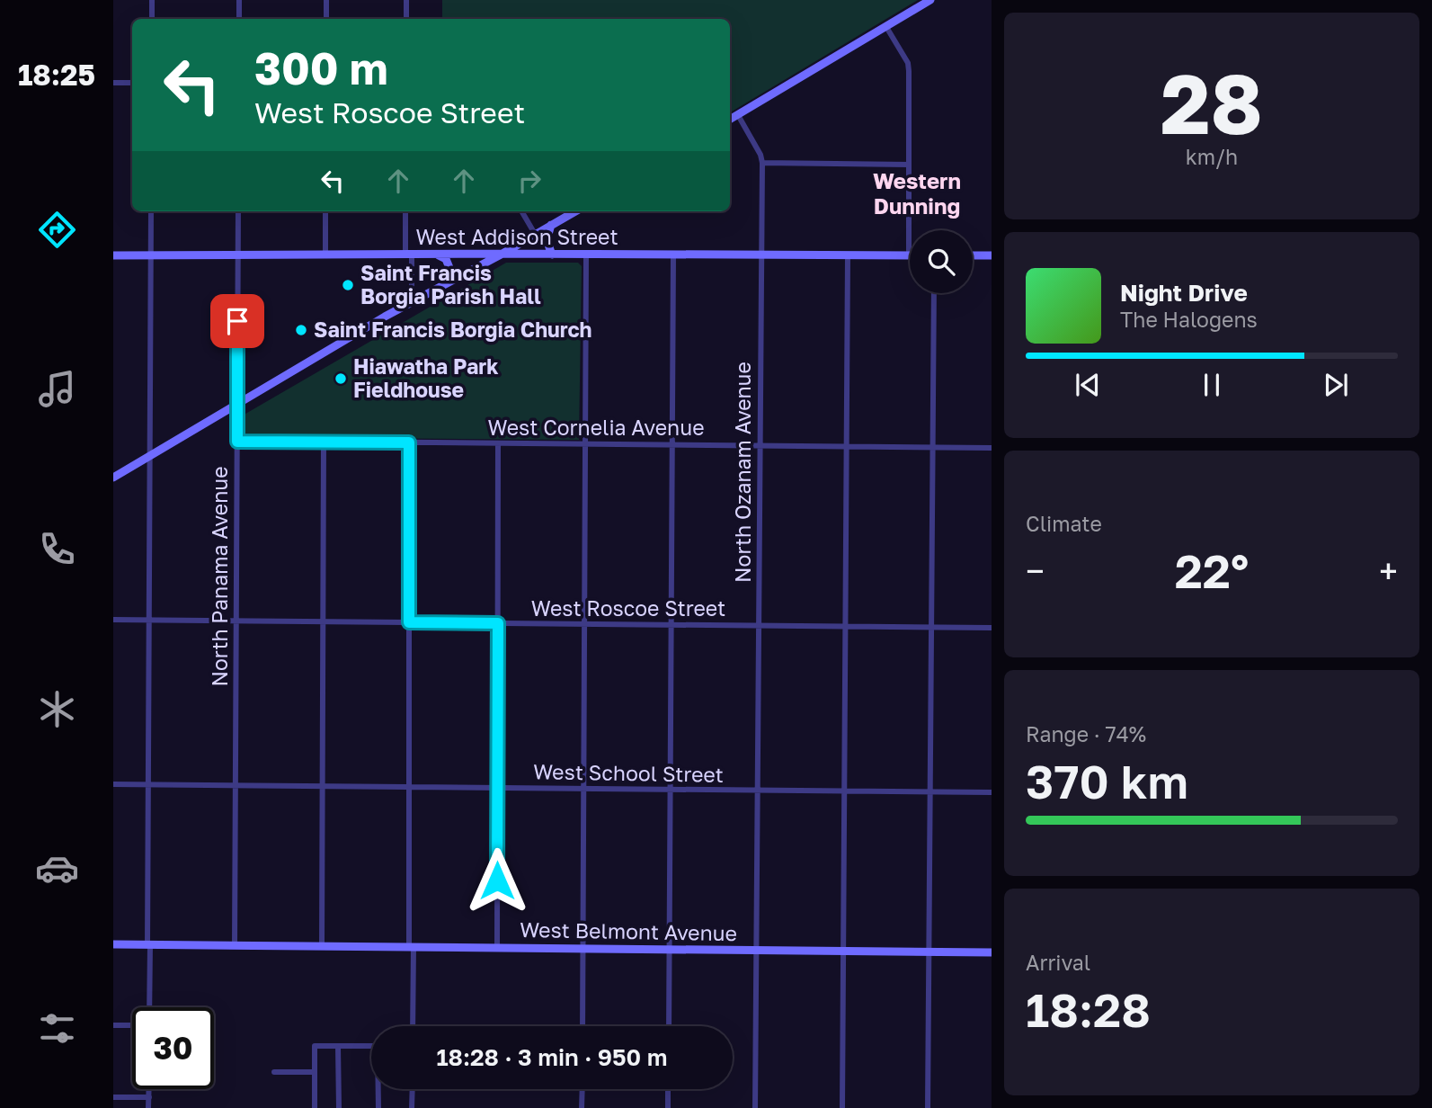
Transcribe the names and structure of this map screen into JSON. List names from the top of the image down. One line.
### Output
{"streets":{"main road":["West Addison Street","West Belmont Avenue"],"street":["West Cornelia Avenue","North Ozanam Avenue","North Panama Avenue","West Roscoe Street","West School Street"]},"crossings":[["West Addison Street","North Ozanam Avenue"],["West Addison Street","North Panama Avenue"],["West Cornelia Avenue","North Ozanam Avenue"],["West Cornelia Avenue","North Panama Avenue"],["North Ozanam Avenue","West Roscoe Street"],["North Ozanam Avenue","West School Street"],["North Ozanam Avenue","West Belmont Avenue"],["North Panama Avenue","West Roscoe Street"],["North Panama Avenue","West School Street"],["North Panama Avenue","West Belmont Avenue"]],"districts":["Western Dunning"],"places":["Saint Francis Borgia Parish Hall","Saint Francis Borgia Church","Hiawatha Park Fieldhouse"],"page":{"tabs":"18:25","tile":[["28","km/h"],"Climate",["Range · 74%","370 km"],["Arrival","18:28"]],"turn":["300 m","West Roscoe Street"],"song":["Night Drive","The Halogens"],"heat":["−","22°","+"],"limit":"30","trip":"18:28 · 3 min · 950 m"}}
